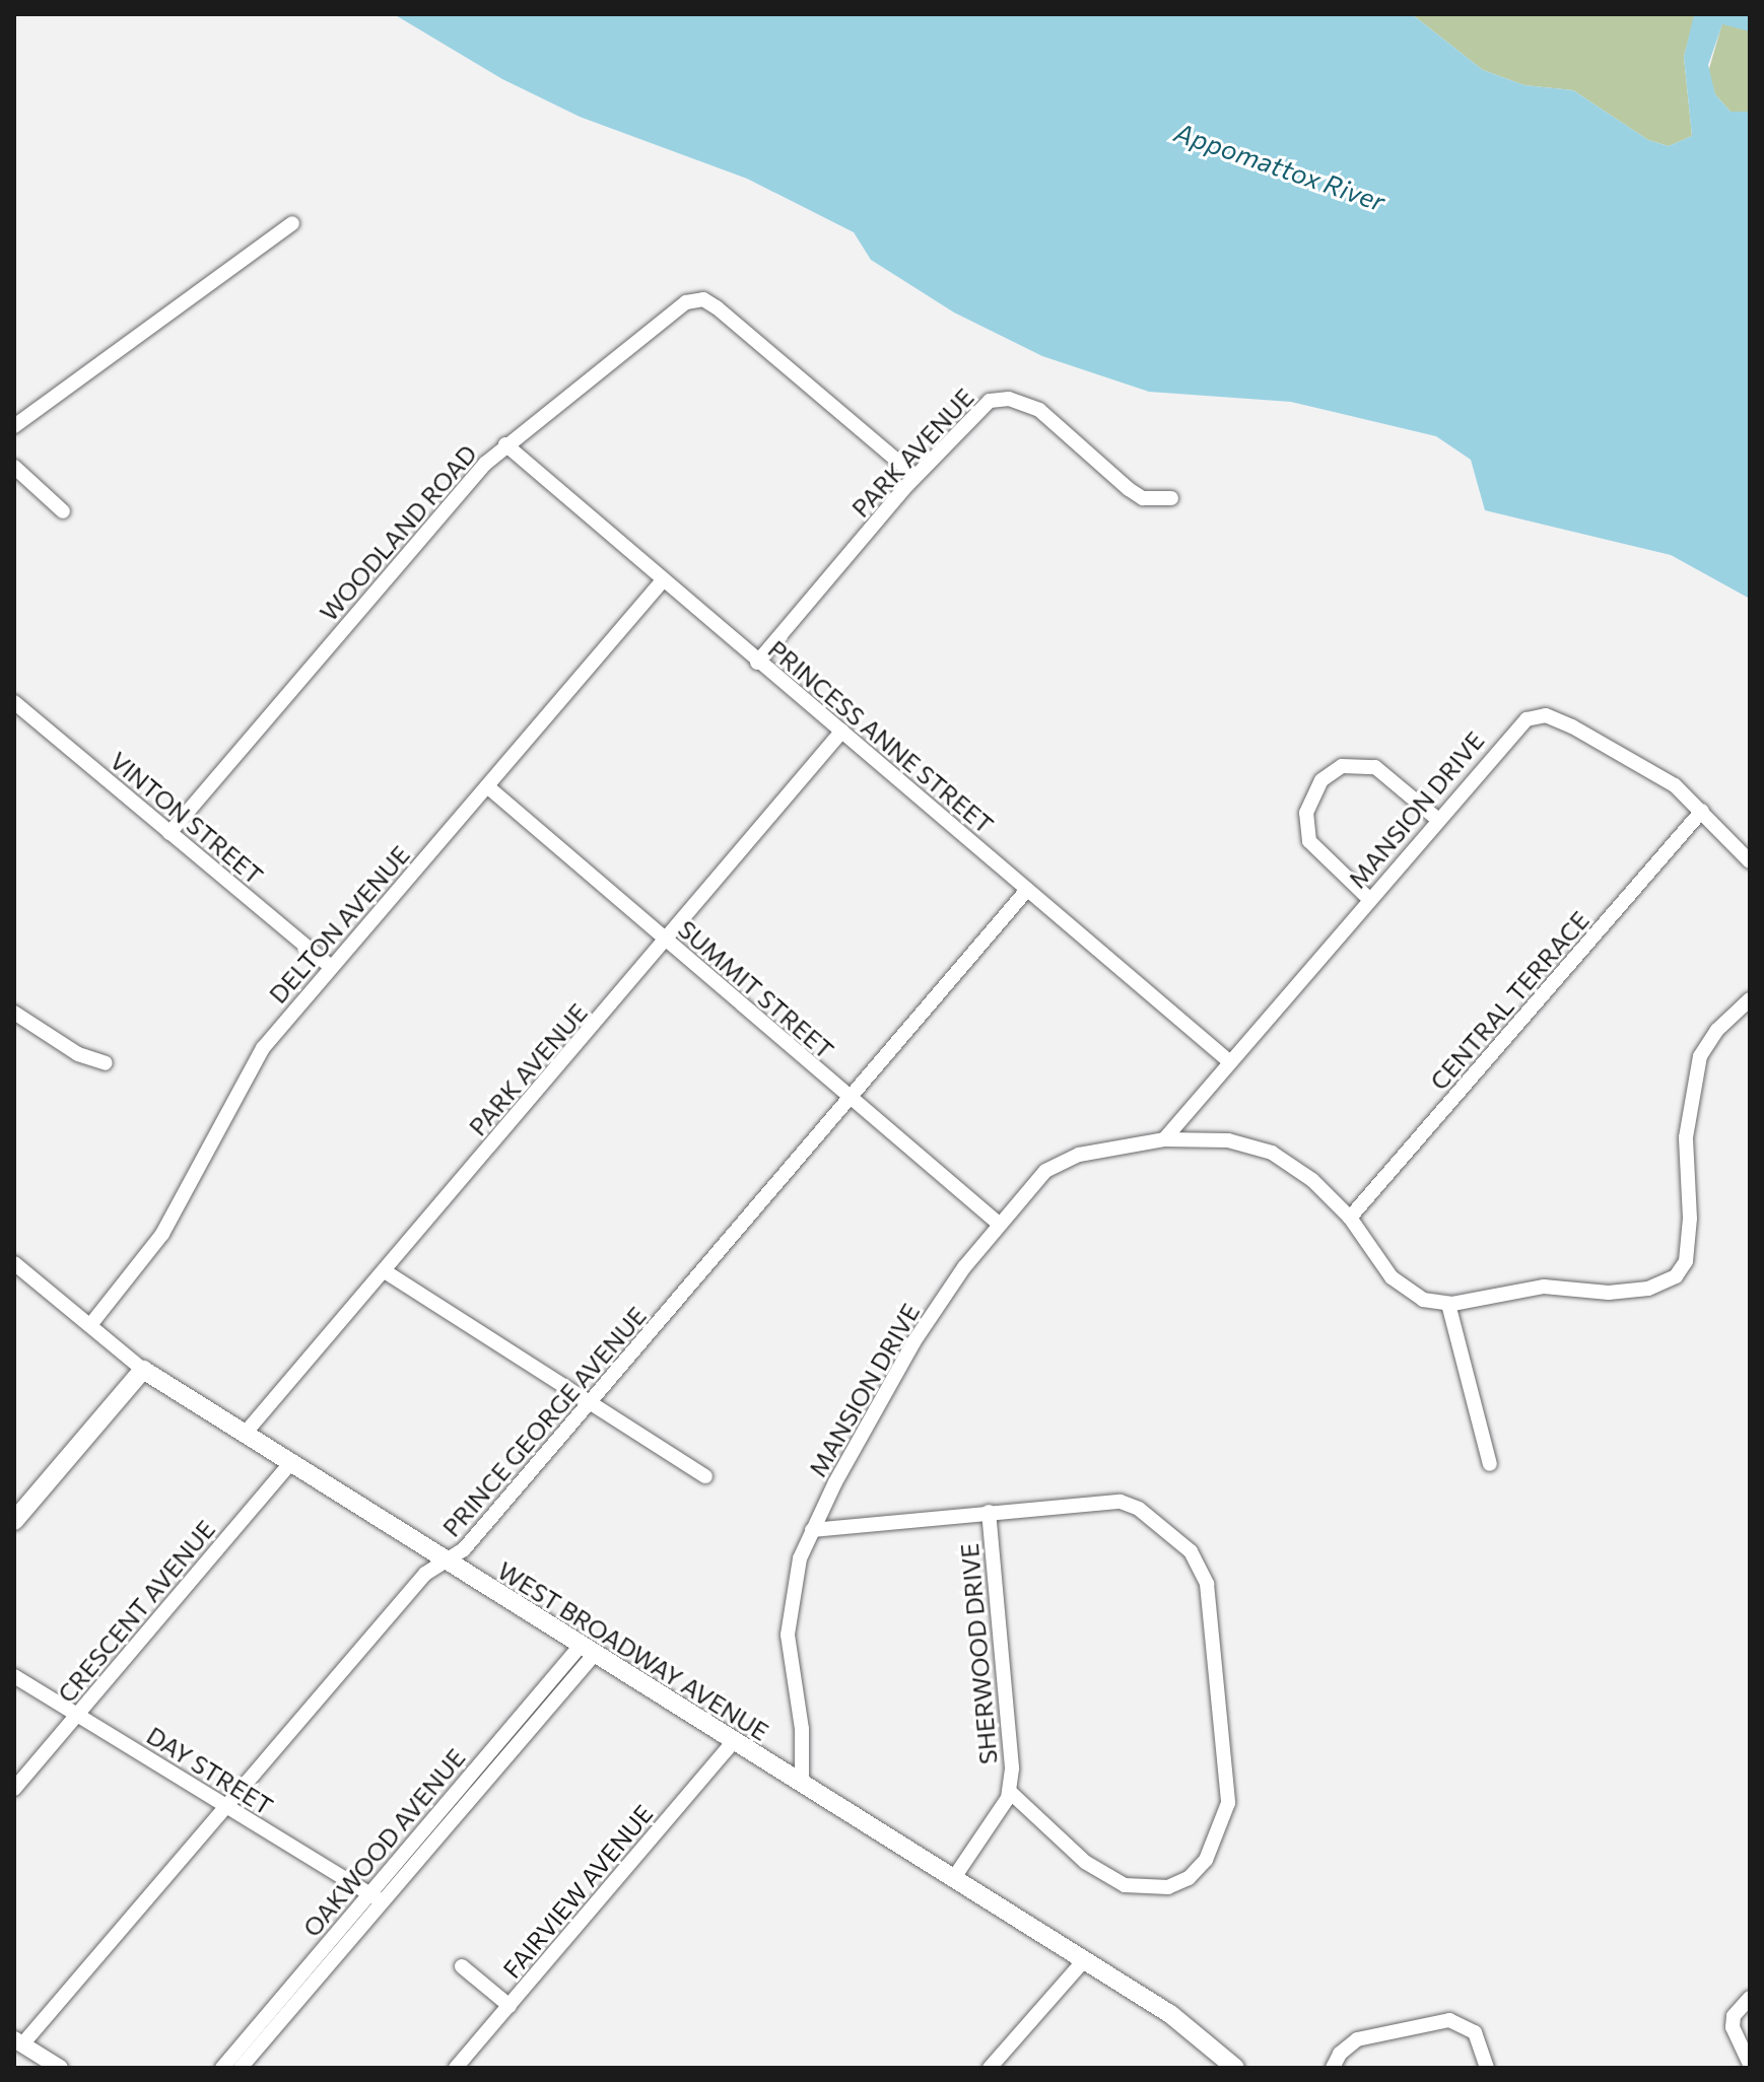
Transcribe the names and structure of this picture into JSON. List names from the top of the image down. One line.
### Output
{"streets":{"main road":["WEST BROADWAY AVENUE"],"street":["PARK AVENUE","WOODLAND ROAD","PRINCESS ANNE STREET","MANSION DRIVE","VINTON STREET","DELTON AVENUE","SUMMIT STREET","CENTRAL TERRACE","PRINCE GEORGE AVENUE","CRESCENT AVENUE","SHERWOOD DRIVE","DAY STREET","OAKWOOD AVENUE","FAIRVIEW AVENUE"]},"crossings":[["PARK AVENUE","WOODLAND ROAD"],["PARK AVENUE","PRINCESS ANNE STREET"],["PARK AVENUE","SUMMIT STREET"],["PARK AVENUE","WEST BROADWAY AVENUE"],["WOODLAND ROAD","PRINCESS ANNE STREET"],["WOODLAND ROAD","VINTON STREET"],["PRINCESS ANNE STREET","MANSION DRIVE"],["PRINCESS ANNE STREET","DELTON AVENUE"],["PRINCESS ANNE STREET","PRINCE GEORGE AVENUE"],["MANSION DRIVE","SUMMIT STREET"],["MANSION DRIVE","CENTRAL TERRACE"],["MANSION DRIVE","WEST BROADWAY AVENUE"],["MANSION DRIVE","SHERWOOD DRIVE"],["VINTON STREET","DELTON AVENUE"],["DELTON AVENUE","SUMMIT STREET"],["DELTON AVENUE","WEST BROADWAY AVENUE"],["SUMMIT STREET","PRINCE GEORGE AVENUE"],["PRINCE GEORGE AVENUE","WEST BROADWAY AVENUE"],["PRINCE GEORGE AVENUE","DAY STREET"],["CRESCENT AVENUE","WEST BROADWAY AVENUE"],["CRESCENT AVENUE","DAY STREET"],["WEST BROADWAY AVENUE","SHERWOOD DRIVE"],["WEST BROADWAY AVENUE","OAKWOOD AVENUE"],["WEST BROADWAY AVENUE","FAIRVIEW AVENUE"],["DAY STREET","OAKWOOD AVENUE"]],"water":["Appomattox River"]}
